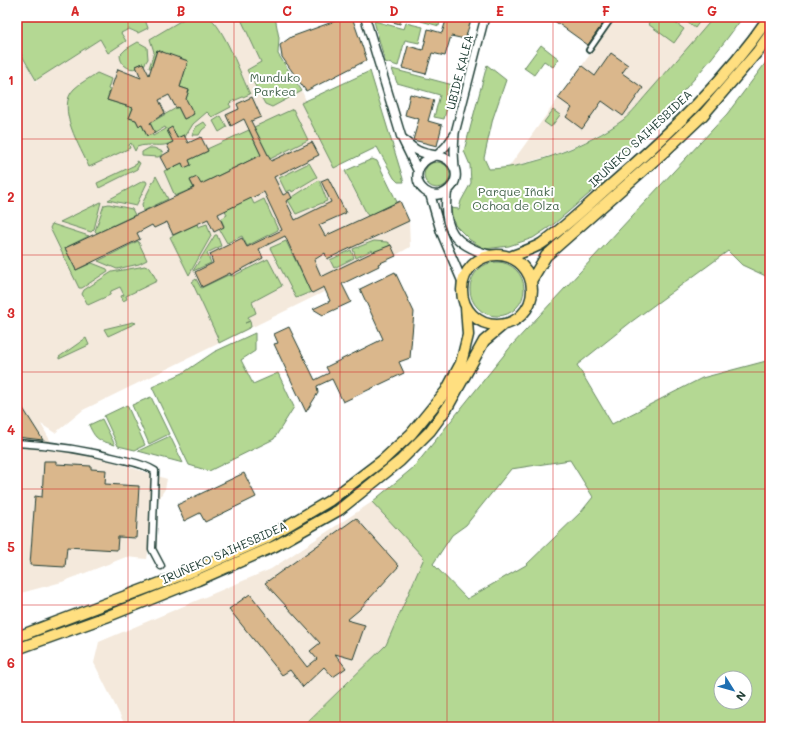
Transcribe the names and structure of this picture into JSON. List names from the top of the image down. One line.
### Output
{"streets":{"highway":["IRUÑEKO SAIHESBIDEA"],"street":["UBIDE KALEA"]},"parks":["Munduko Parkea","Parque Iñaki Ochoa de Olza"],"north":"bottom right","grid":{"columns":["A","B","C","D","E","F","G"],"rows":["1","2","3","4","5","6"]}}
